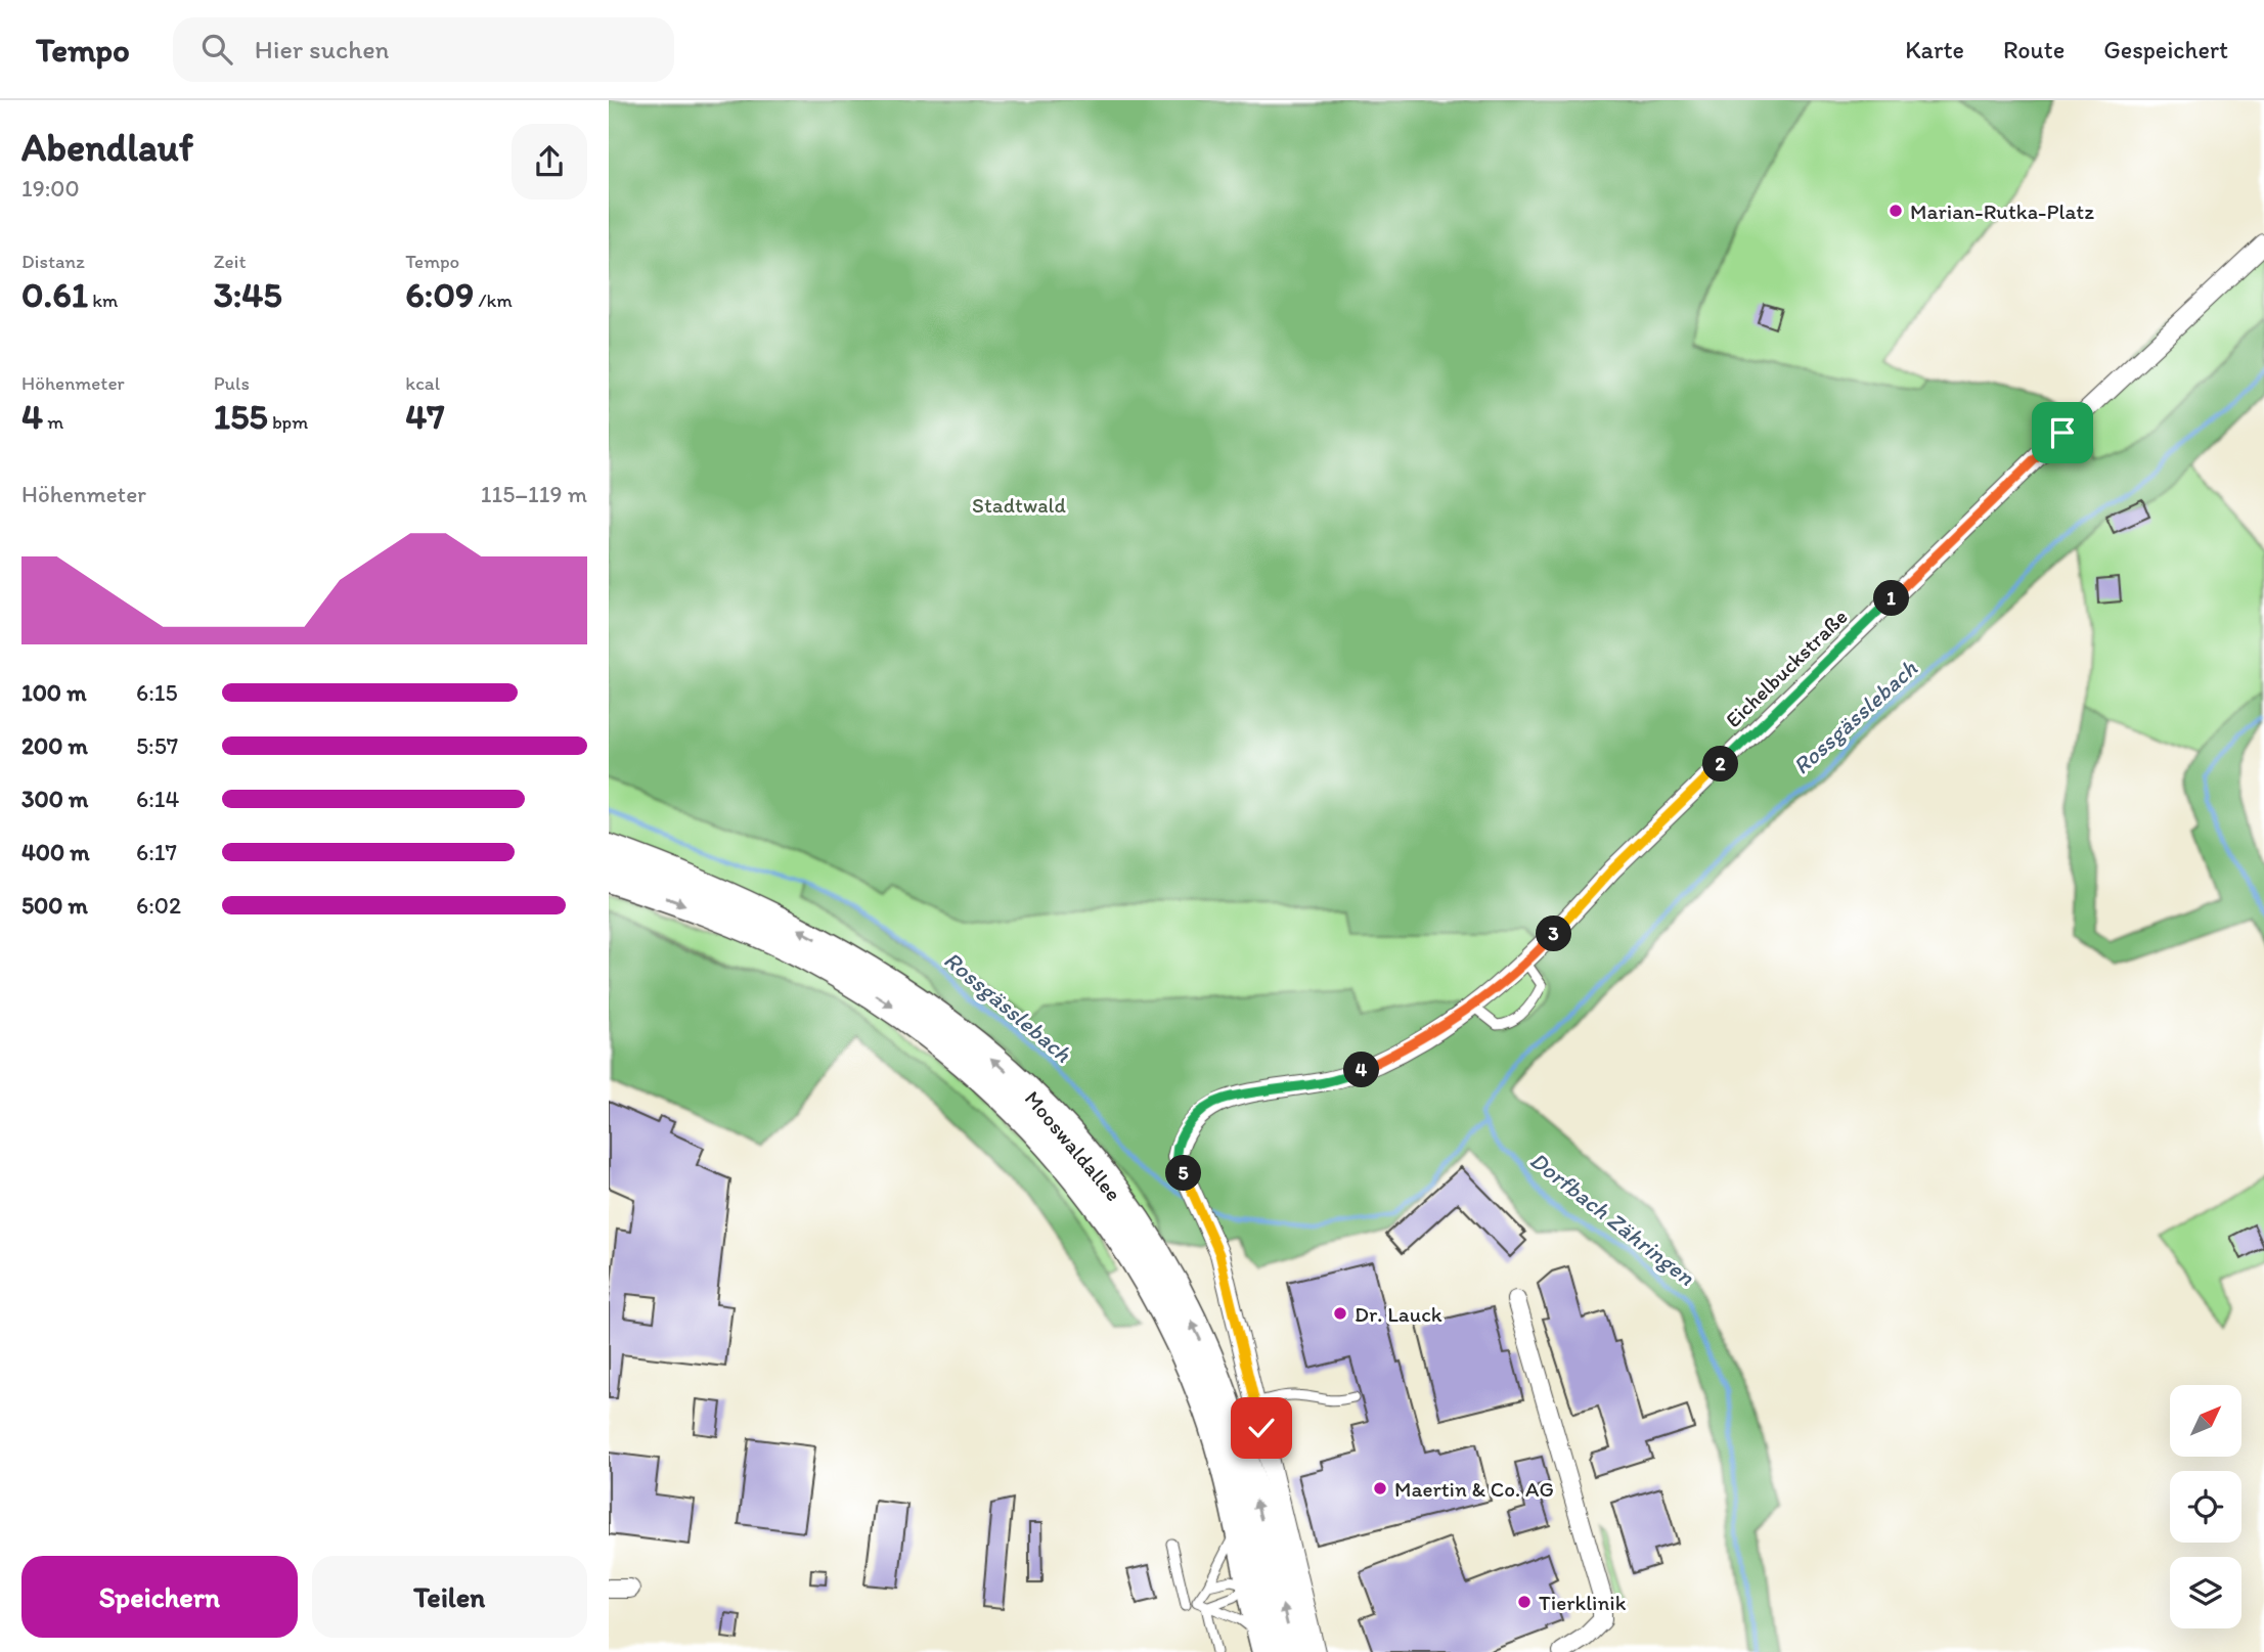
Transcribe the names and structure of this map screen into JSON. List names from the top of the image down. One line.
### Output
{"streets":{"main road":["Mooswaldallee"],"street":["Eichelbuckstraße"]},"water":["Rossgässlebach","Dorfbach Zähringen"],"parks":["Stadtwald"],"places":["Marian-Rutka-Platz","Dr. Lauck","Maertin & Co. AG","Tierklinik"],"north":"top right","page":{"header":"Tempo","search":"Hier suchen","nav":["Karte","Route","Gespeichert"],"heading":["Abendlauf","19:00"],"stats":[["Distanz","0.61 km"],["Zeit","3:45"],["Tempo","6:09 /km"],["Höhenmeter","4 m"],["Puls","155 bpm"],["kcal","47"]],"chart":["Höhenmeter","115–119 m"],"pins":["1","2","3","4","5"],"list":[{"name":"100 m","note":"6:15"},{"name":"200 m","note":"5:57"},{"name":"300 m","note":"6:14"},{"name":"400 m","note":"6:17"},{"name":"500 m","note":"6:02"}],"buttons":["Speichern","Teilen"]}}
